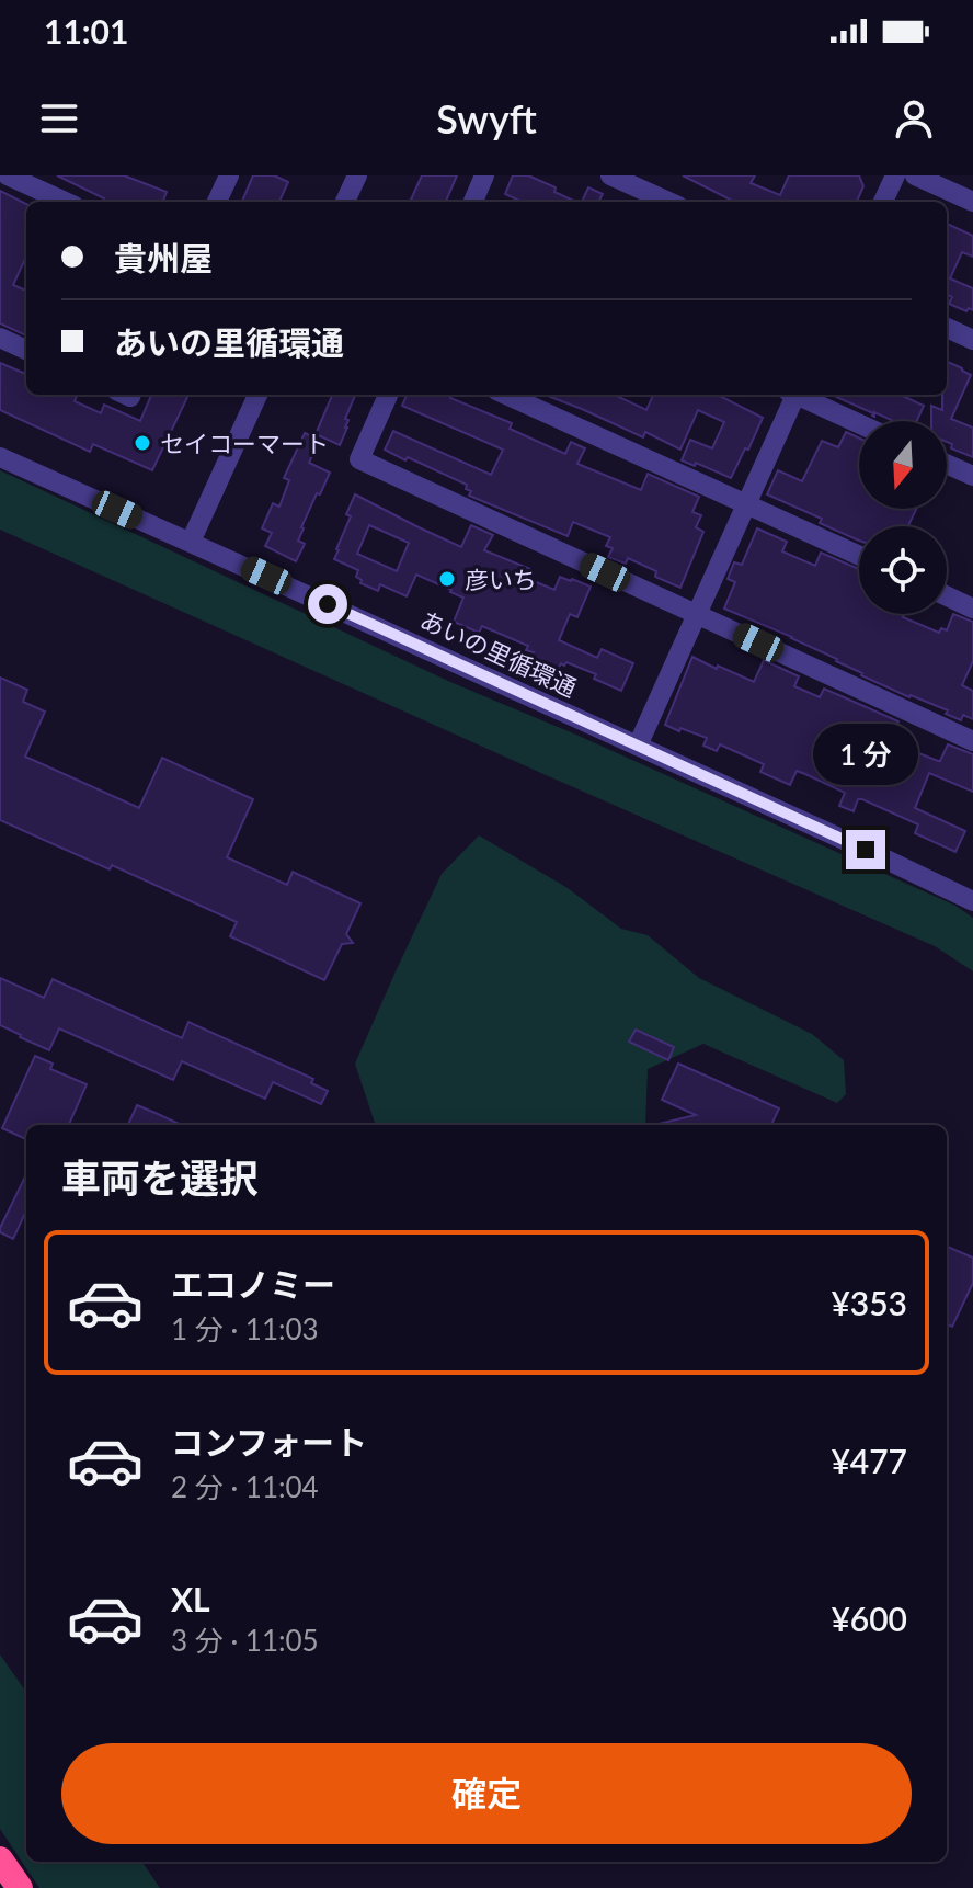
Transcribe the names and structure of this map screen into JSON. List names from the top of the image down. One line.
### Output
{"streets":{"street":["あいの里循環通"]},"places":["セイコーマート","彦いち"],"north":"bottom","page":{"status":"11:01","header":"Swyft","banner":["貴州屋","あいの里循環通"],"bubble":"1 分","heading":"車両を選択","list":[{"name":"エコノミー","note":"1 分 · 11:03","value":"¥353"},{"name":"コンフォート","note":"2 分 · 11:04","value":"¥477"},{"name":"XL","note":"3 分 · 11:05","value":"¥600"}],"buttons":"確定"}}
